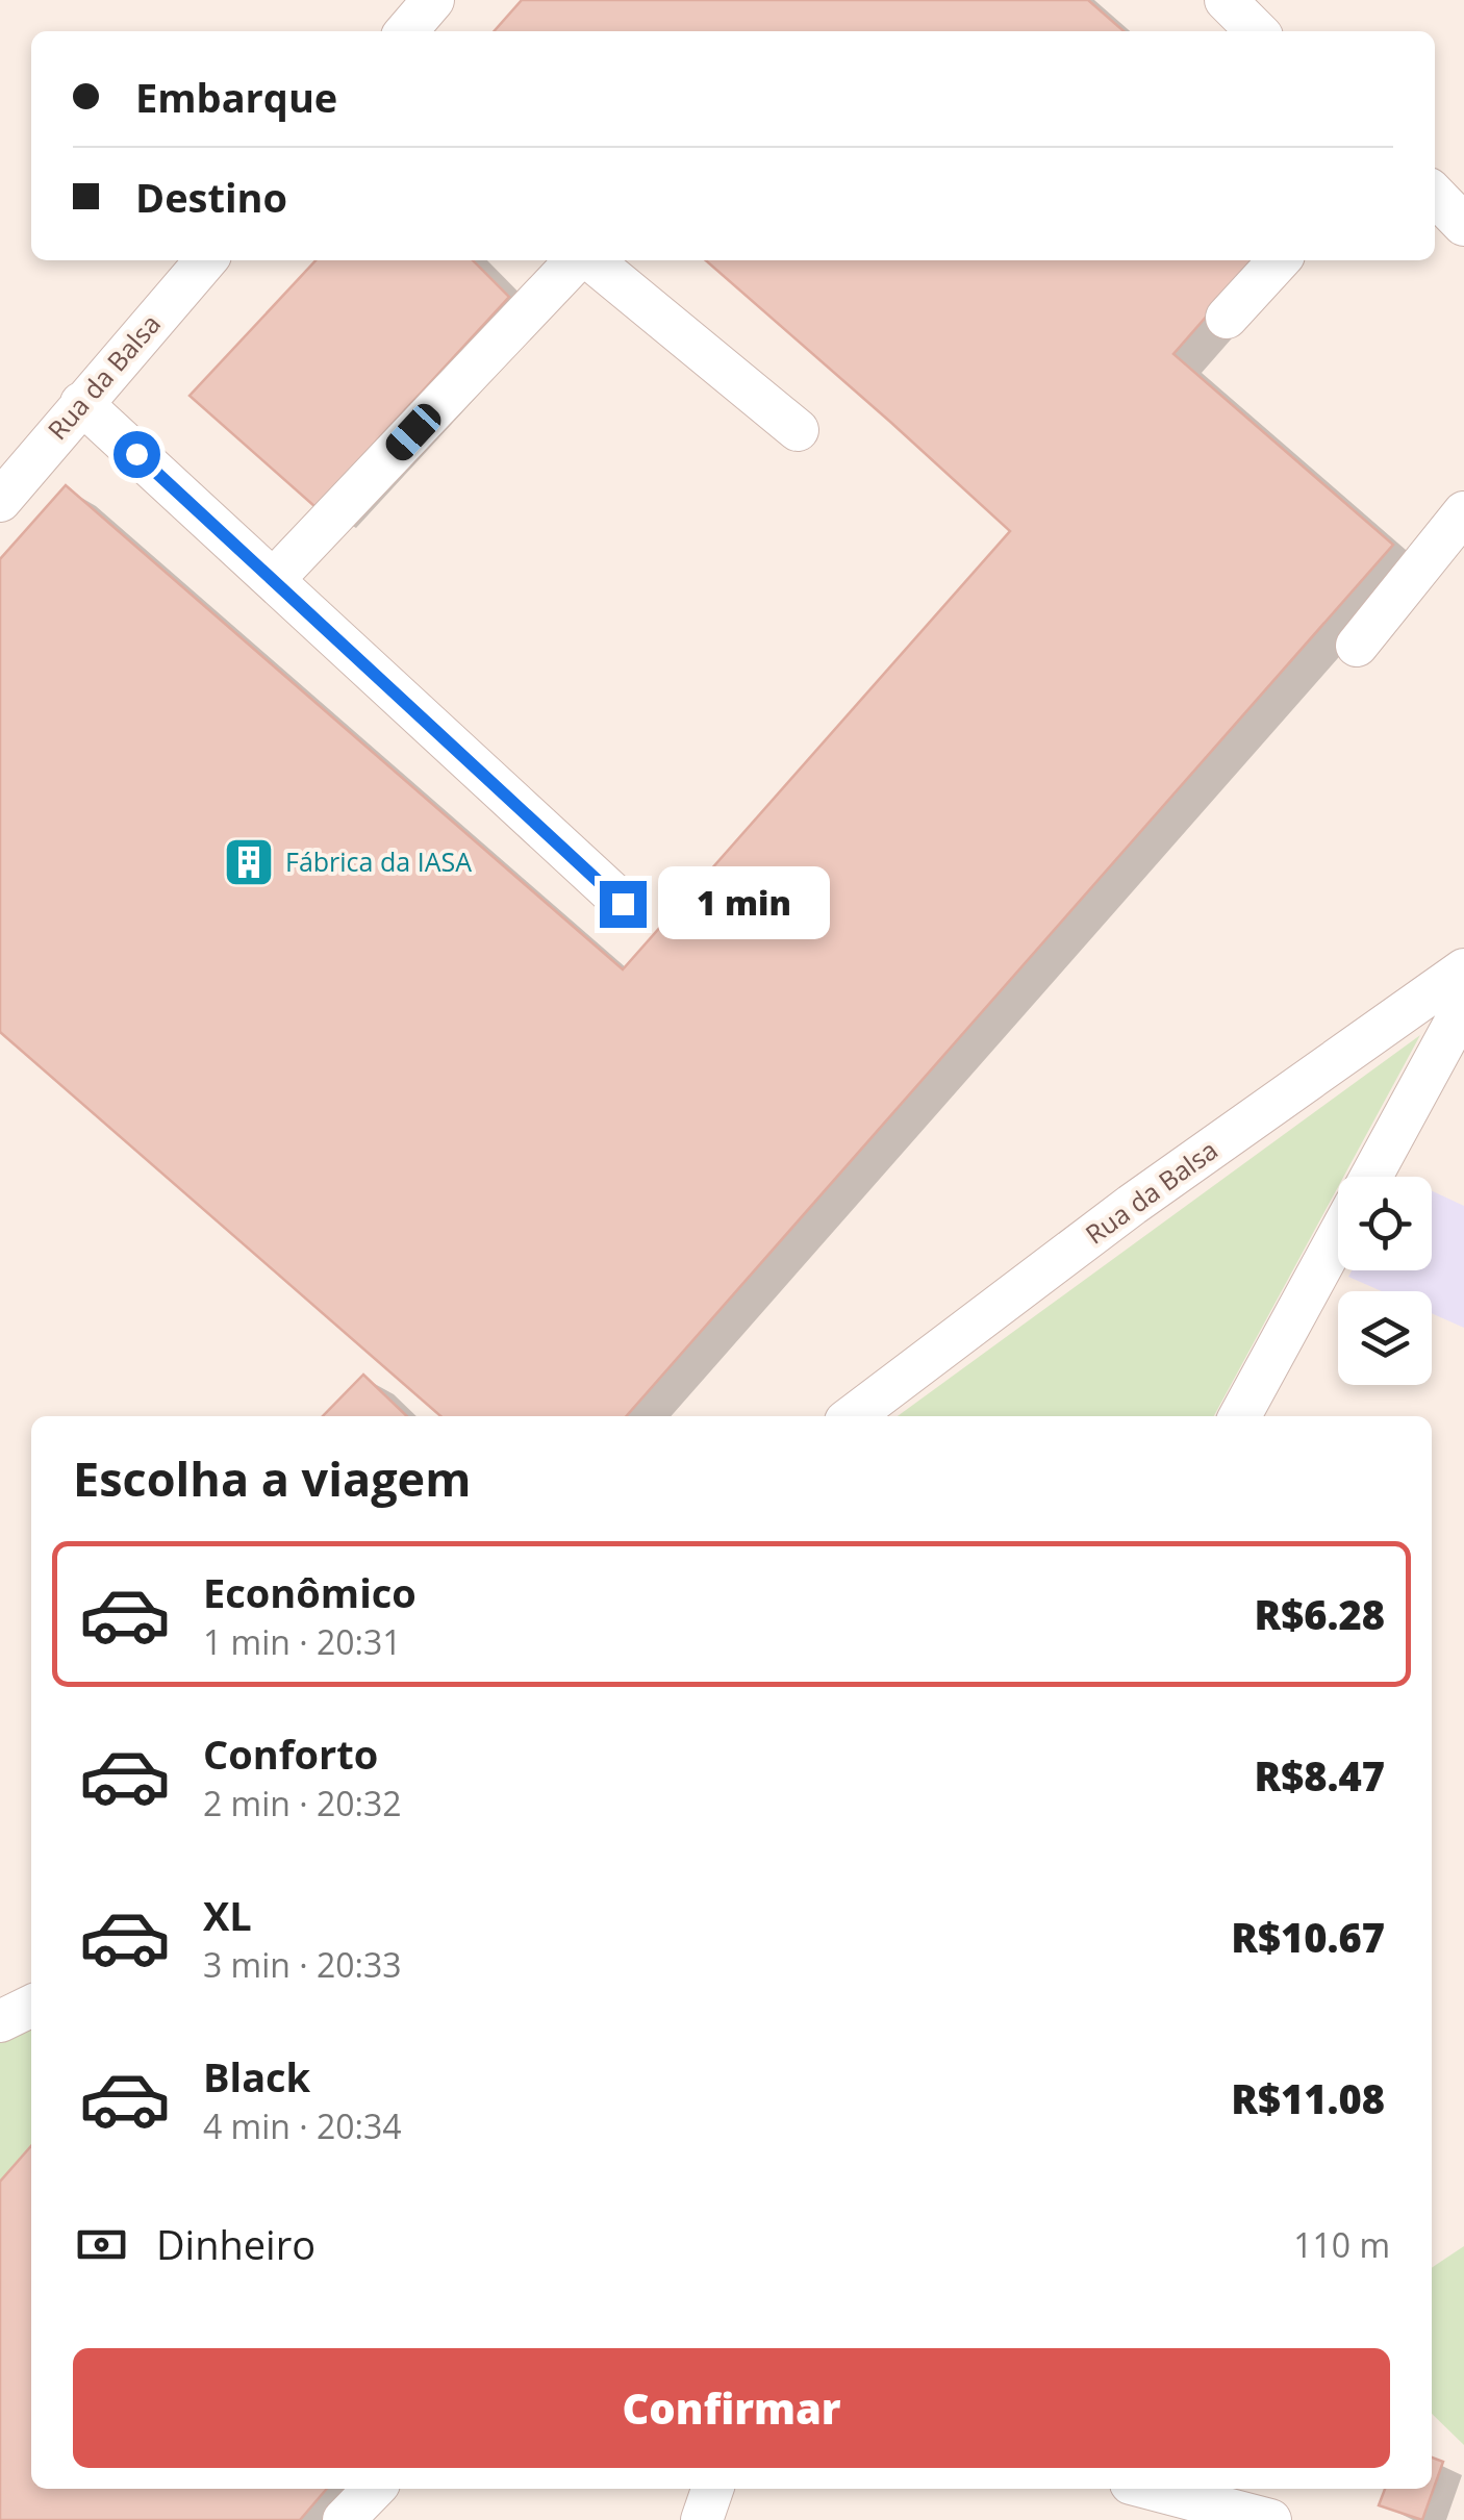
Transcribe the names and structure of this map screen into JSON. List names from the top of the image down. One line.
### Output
{"streets":{"street":["Rua da Balsa"]},"places":{"building":["Fábrica da IASA"]},"page":{"banner":["Embarque","Destino"],"bubble":"1 min","heading":"Escolha a viagem","list":[{"name":"Econômico","note":"1 min · 20:31","value":"R$6.28"},{"name":"Conforto","note":"2 min · 20:32","value":"R$8.47"},{"name":"XL","note":"3 min · 20:33","value":"R$10.67"},{"name":"Black","note":"4 min · 20:34","value":"R$11.08"}],"pay":["Dinheiro","110 m"],"buttons":"Confirmar"}}
